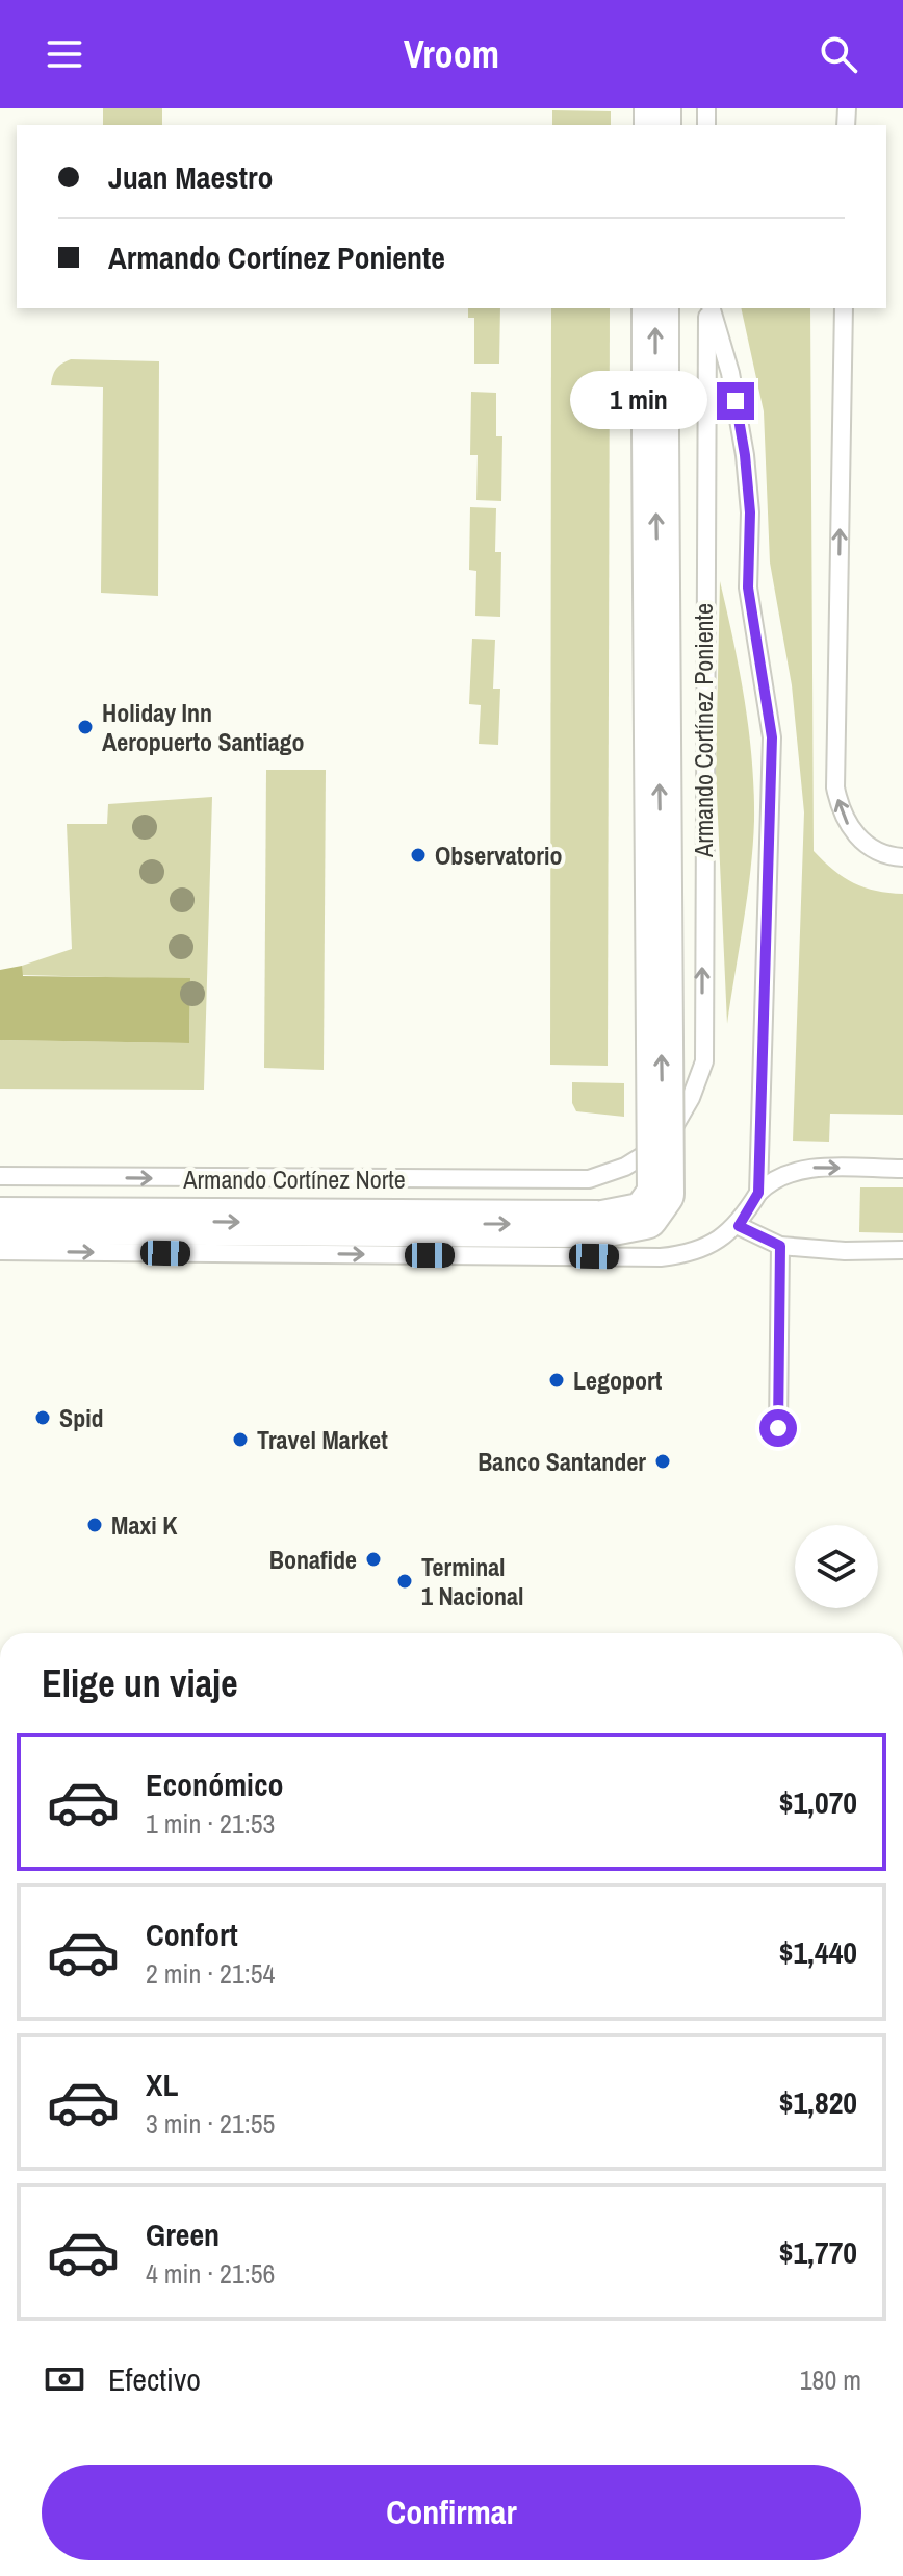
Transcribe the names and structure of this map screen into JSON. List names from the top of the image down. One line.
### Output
{"streets":{"highway":["Armando Cortínez Poniente"],"lane":["Armando Cortínez Norte"]},"crossings":[["Armando Cortínez Poniente","Armando Cortínez Norte"]],"one_way":["Armando Cortínez Norte"],"places":["Holiday Inn Aeropuerto Santiago","Observatorio","Legoport","Spid","Travel Market","Banco Santander","Maxi K","Bonafide","Terminal 1 Nacional"],"page":{"header":"Vroom","banner":["Juan Maestro","Armando Cortínez Poniente"],"bubble":"1 min","heading":"Elige un viaje","list":[{"name":"Económico","note":"1 min · 21:53","value":"$1,070"},{"name":"Confort","note":"2 min · 21:54","value":"$1,440"},{"name":"XL","note":"3 min · 21:55","value":"$1,820"},{"name":"Green","note":"4 min · 21:56","value":"$1,770"}],"pay":["Efectivo","180 m"],"buttons":"Confirmar"}}
